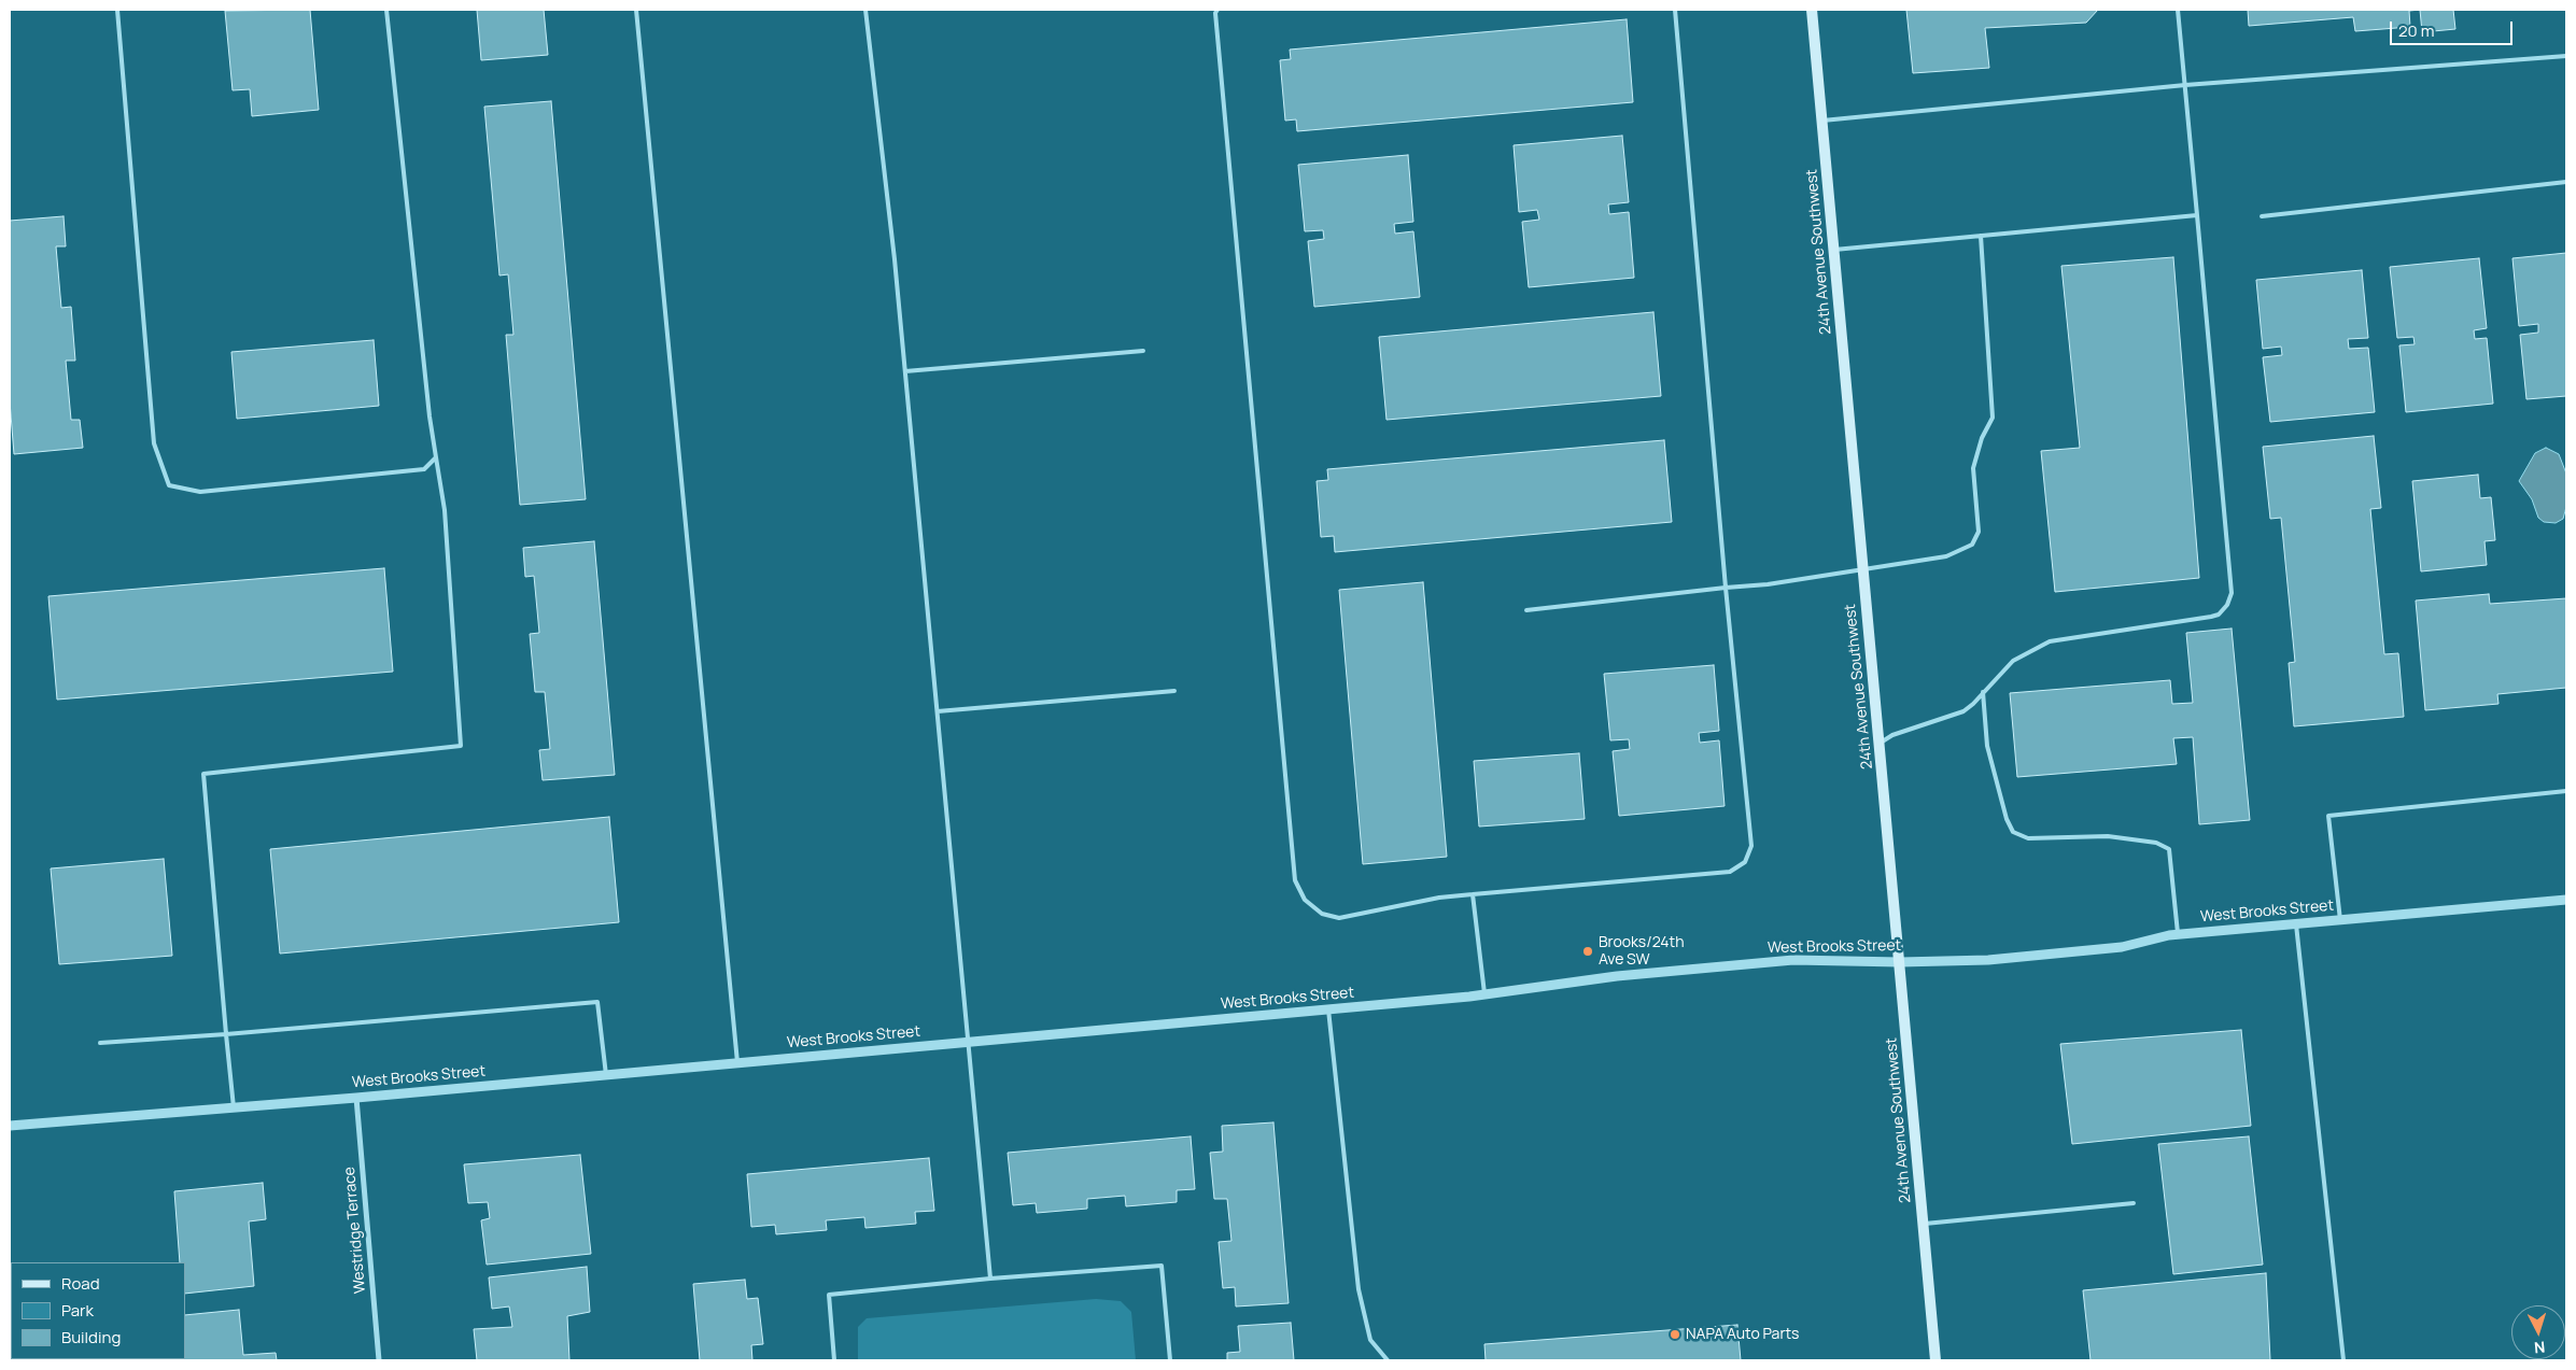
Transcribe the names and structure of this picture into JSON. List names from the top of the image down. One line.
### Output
{"streets":{"main road":["24th Avenue Southwest"],"street":["West Brooks Street","Westridge Terrace"]},"crossings":[["24th Avenue Southwest","West Brooks Street"],["West Brooks Street","Westridge Terrace"]],"places":["Brooks/24th Ave SW","NAPA Auto Parts"],"legend":["Road","Park","Building"],"scale_bar":"20 m","north":"bottom"}
